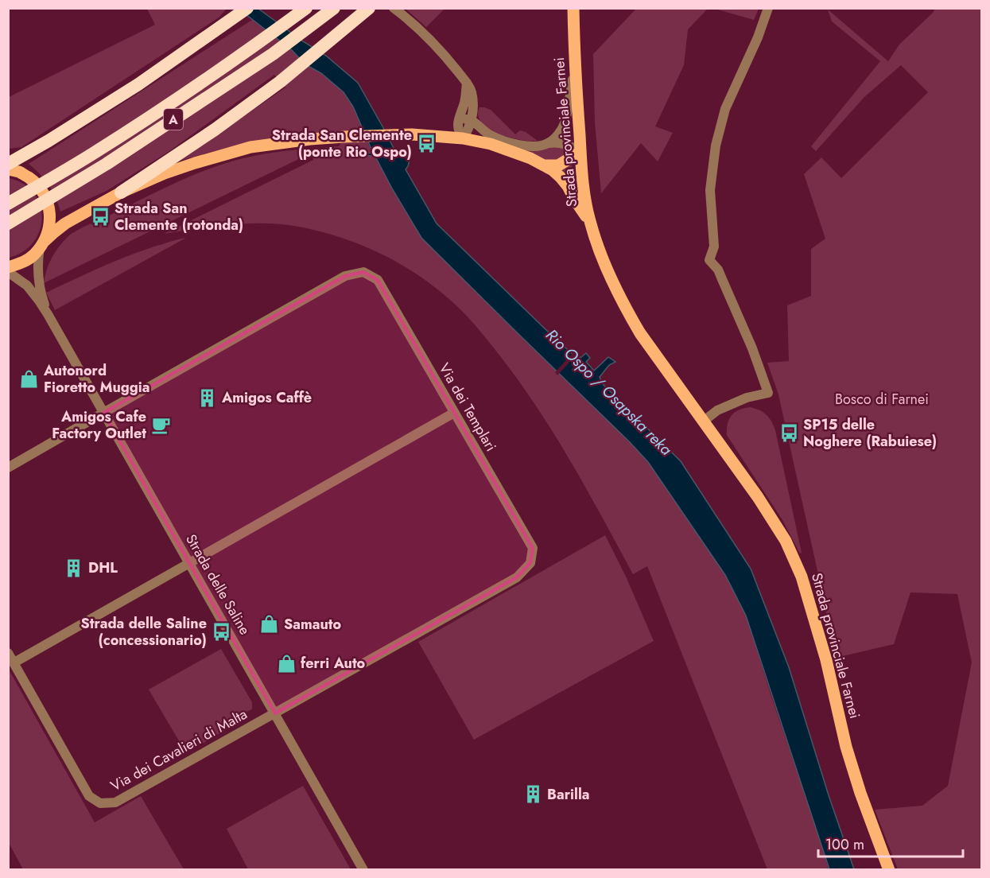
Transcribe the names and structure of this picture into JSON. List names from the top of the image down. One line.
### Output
{"streets":{"highway":["A"],"main road":["Strada provinciale Farnei"],"street":["Via dei Templari","Strada delle Saline","Via dei Cavalieri di Malta"]},"crossings":[["Via dei Templari","Strada delle Saline"],["Via dei Templari","Via dei Cavalieri di Malta"],["Strada delle Saline","Via dei Cavalieri di Malta"]],"water":["Rio Ospo / Osapska reka"],"parks":["Bosco di Farnei"],"places":{"bus stop":["Strada San Clemente (ponte Rio Ospo)","Strada San Clemente (rotonda)","SP15 delle Noghere (Rabuiese)","Strada delle Saline (concessionario)"],"shop":["Autonord Fioretto Muggia","Samauto","ferri Auto"],"building":["Amigos Caffè","DHL","Barilla"],"cafe":["Amigos Cafe Factory Outlet"]},"scale_bar":"100 m"}
